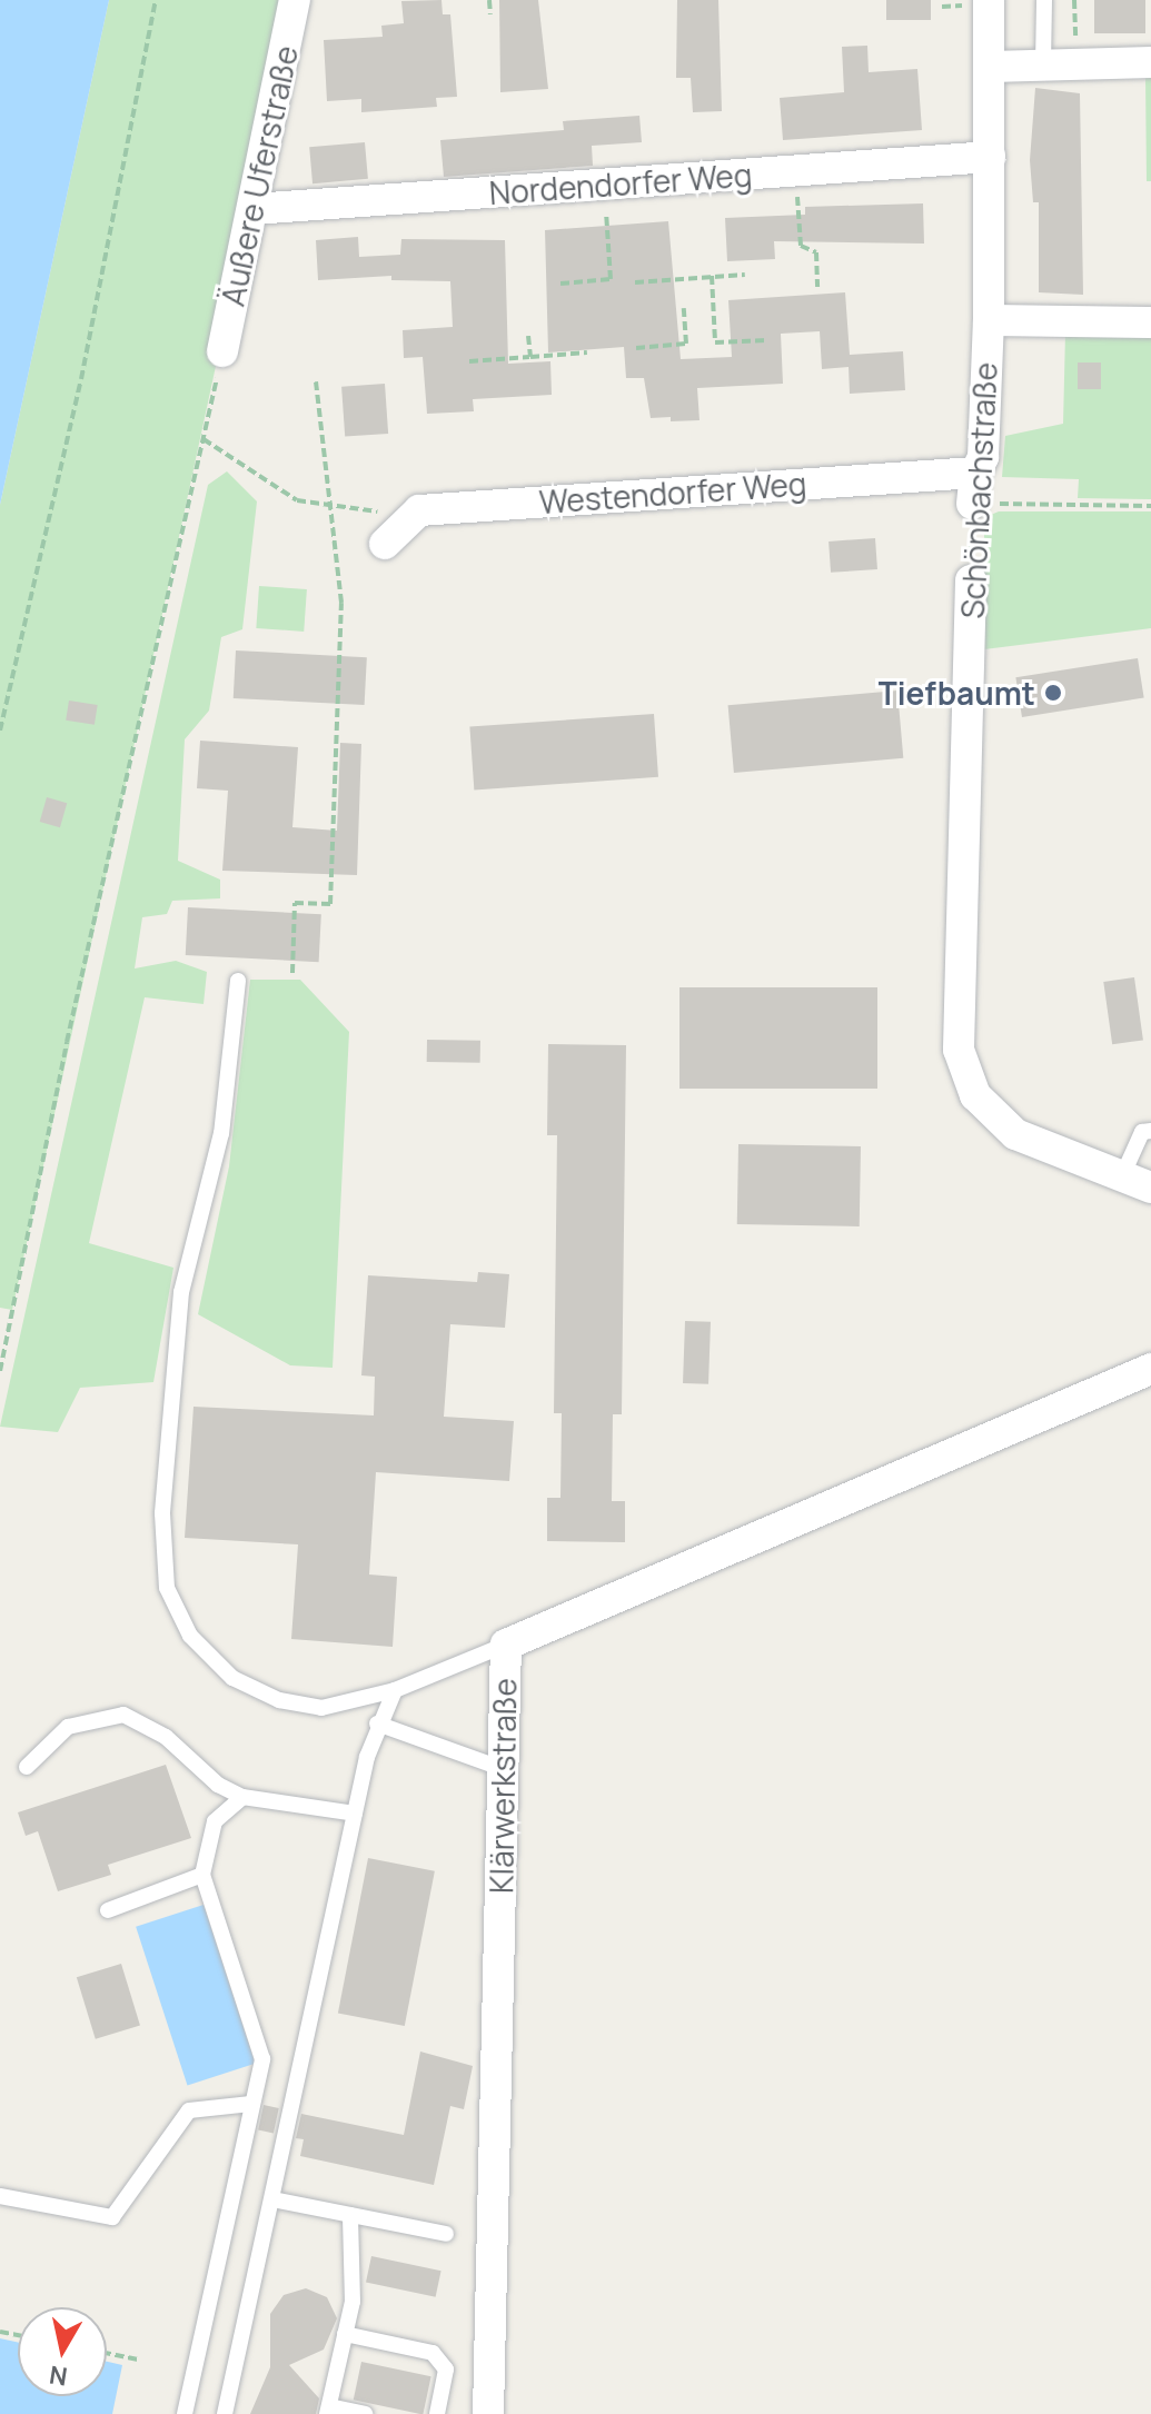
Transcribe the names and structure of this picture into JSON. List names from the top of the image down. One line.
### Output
{"streets":{"street":["Äußere Uferstraße","Nordendorfer Weg","Schönbachstraße","Westendorfer Weg","Klärwerkstraße"]},"crossings":[["Äußere Uferstraße","Nordendorfer Weg"],["Nordendorfer Weg","Schönbachstraße"],["Schönbachstraße","Westendorfer Weg"]],"places":["Tiefbaumt"],"north":"bottom"}
